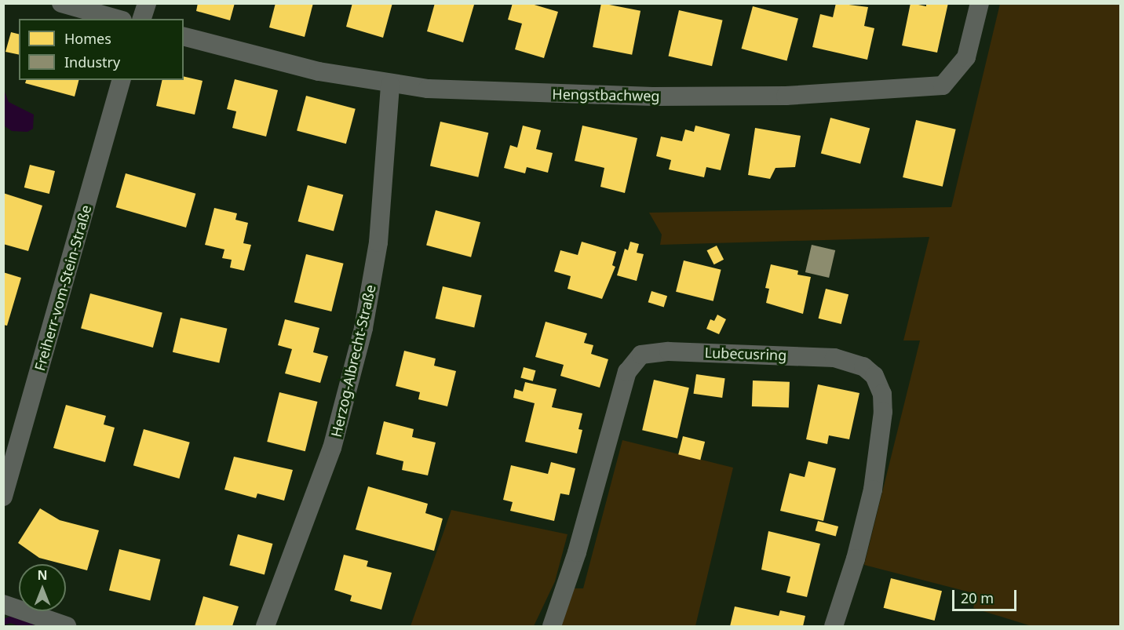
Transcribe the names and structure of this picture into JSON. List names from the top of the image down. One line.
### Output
{"streets":{"street":["Hengstbachweg","Freiherr-vom-Stein-Straße","Lubecusring","Herzog-Albrecht-Straße"]},"crossings":[["Hengstbachweg","Herzog-Albrecht-Straße"]],"legend":["Homes","Industry"],"scale_bar":"20 m","north":"top"}
